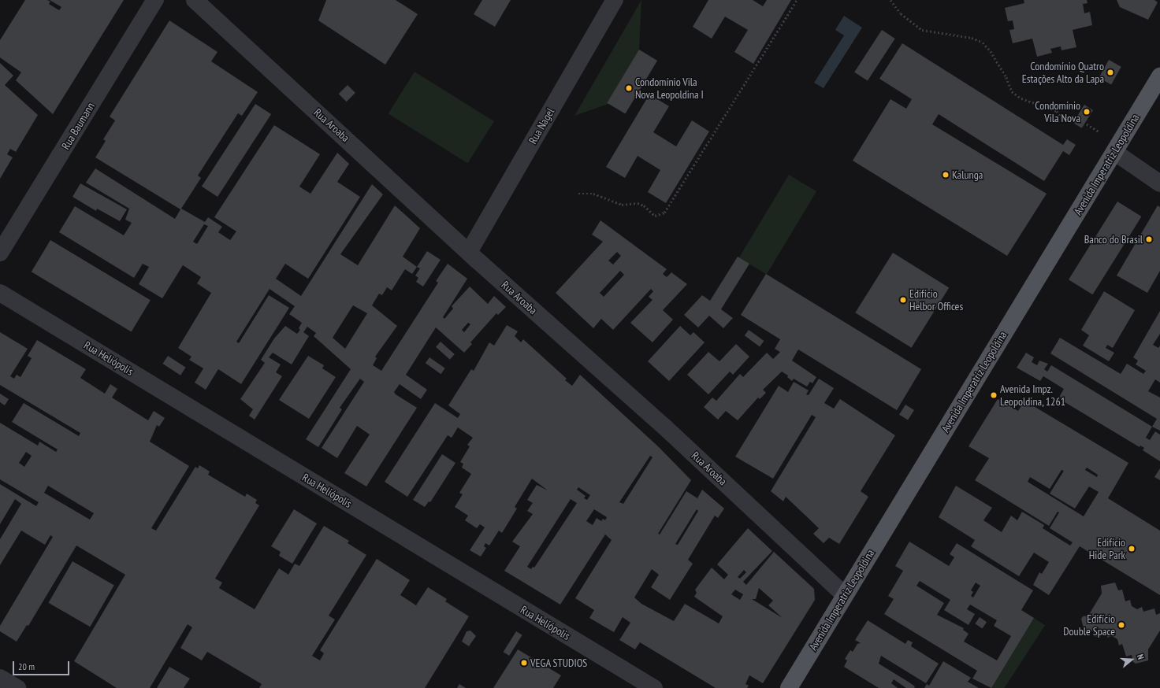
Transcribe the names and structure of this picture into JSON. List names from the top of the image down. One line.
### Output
{"streets":{"main road":["Avenida Imperatriz Leopoldina"],"street":["Rua Aroaba","Rua Baumann","Rua Nagel","Rua Heliópolis"]},"crossings":[["Rua Aroaba","Rua Nagel"],["Rua Aroaba","Avenida Imperatriz Leopoldina"]],"places":["Condomínio Quatro Estações Alto da Lapa","Condomínio Vila Nova Leopoldina I","Condomínio Vila Nova","Kalunga","Banco do Brasil","Edifício Helbor Offices","Avenida Impz. Leopoldina, 1261","Edifício Hide Park","Edifício Double Space","VEGA STUDIOS"],"scale_bar":"20 m","north":"right"}
